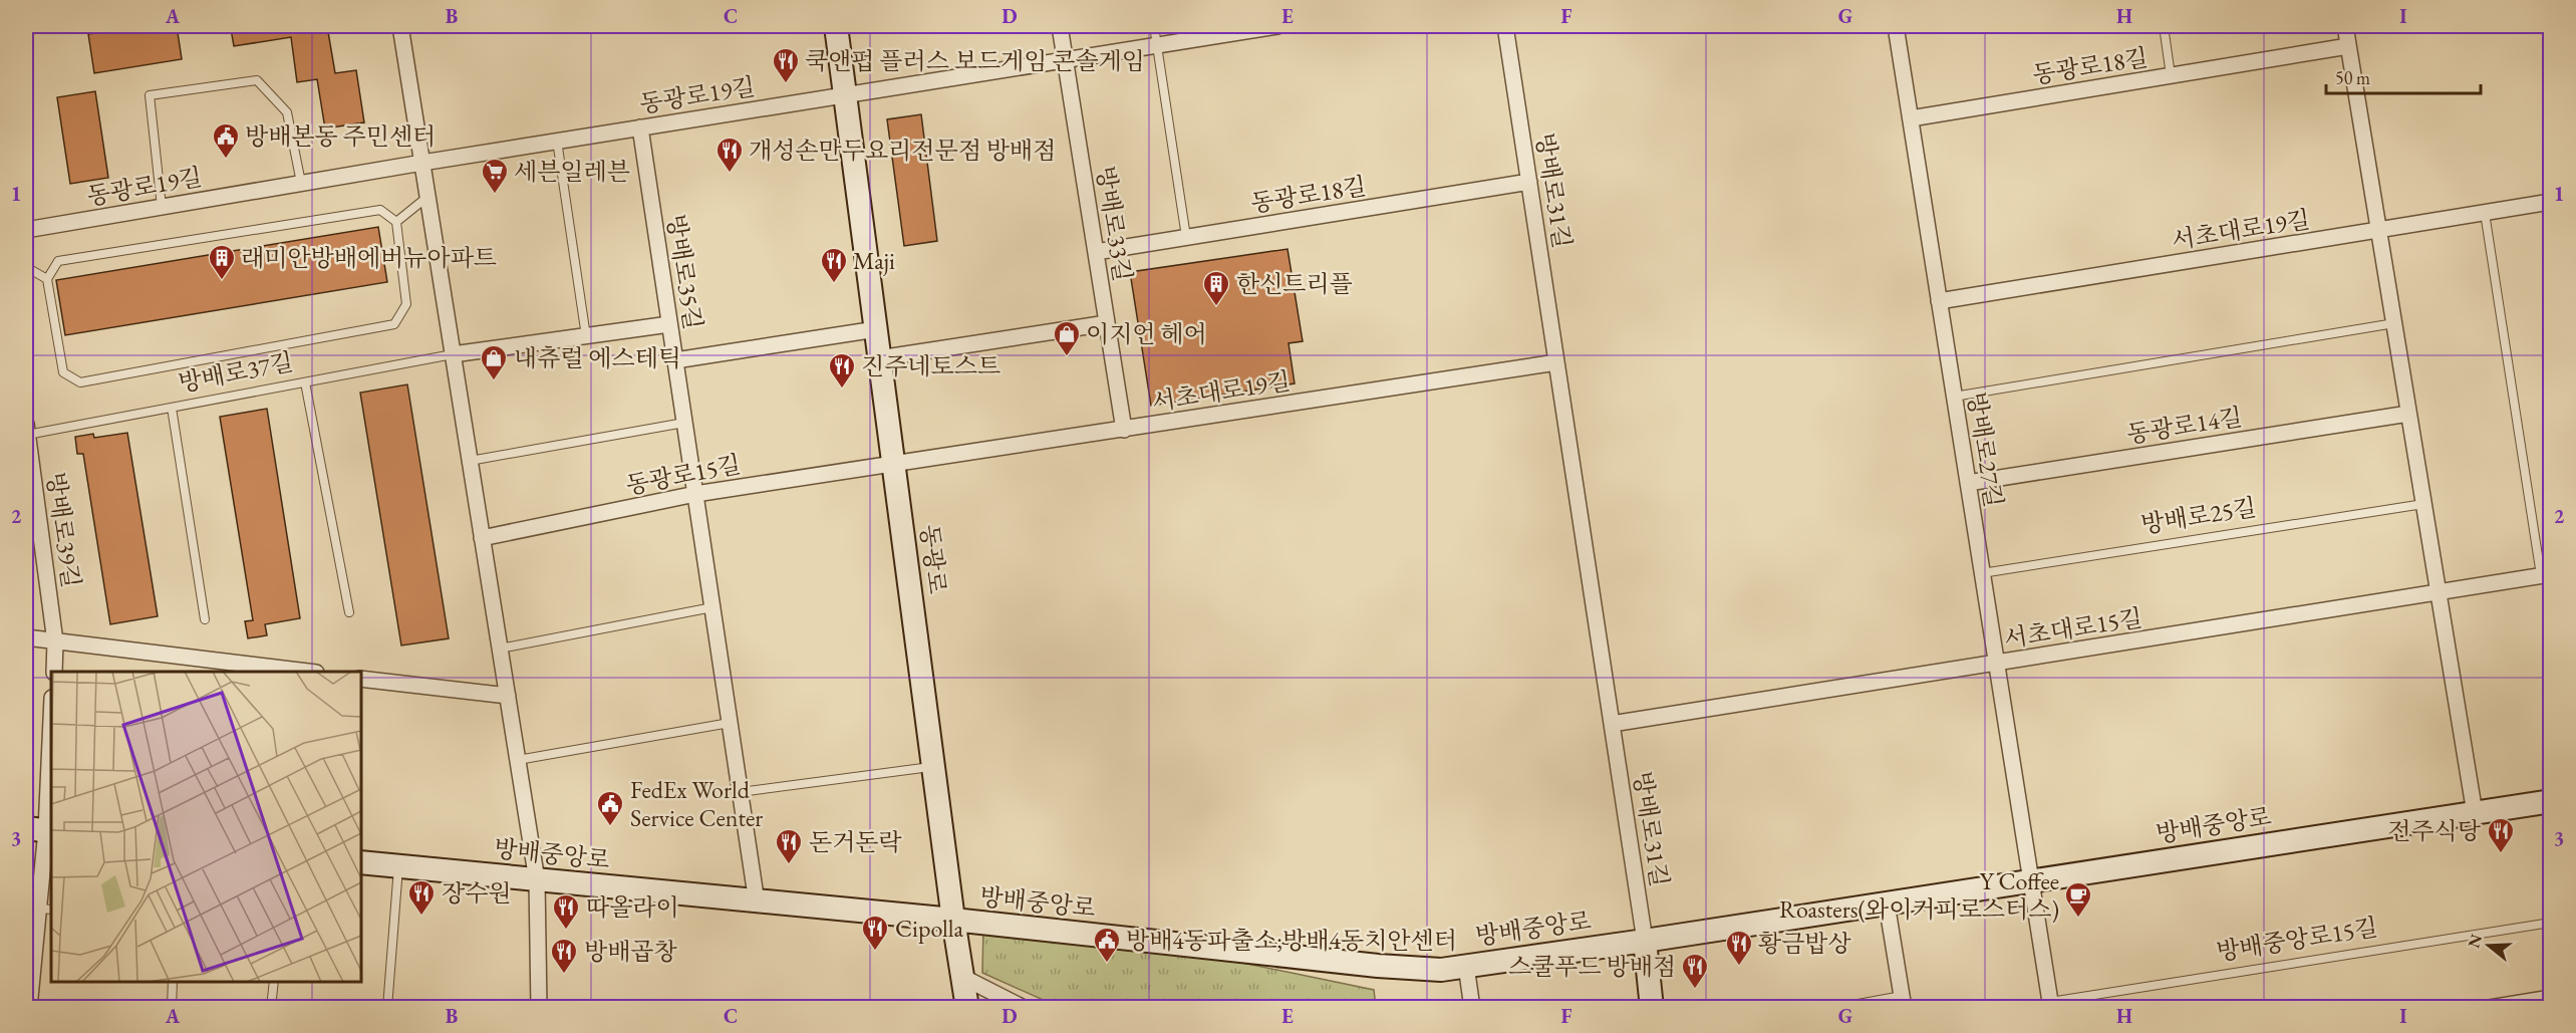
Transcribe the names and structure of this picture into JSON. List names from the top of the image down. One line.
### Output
{"streets":{"street":["동광로18길","동광로19길","방배로31길","방배로33길","서초대로19길","방배로35길","동광로14길","방배로27길","동광로15길","방배로39길","동광로","서초대로15길","방배중앙로","방배중앙로15길"],"lane":["방배로37길","방배로25길"]},"crossings":[["동광로18길","방배로31길"],["동광로18길","방배로33길"],["동광로18길","방배로27길"],["동광로19길","방배로33길"],["동광로19길","방배로35길"],["동광로19길","동광로"],["방배로31길","서초대로19길"],["방배로31길","서초대로15길"],["방배로31길","방배중앙로"],["방배로33길","서초대로19길"],["서초대로19길","방배로27길"],["서초대로19길","동광로15길"],["서초대로19길","동광로"],["서초대로19길","서초대로15길"],["방배로35길","동광로15길"],["방배로35길","방배중앙로"],["방배로37길","방배로39길"],["동광로14길","방배로27길"],["방배로27길","방배로25길"],["방배로27길","서초대로15길"],["방배로27길","방배중앙로"],["방배로27길","방배중앙로15길"],["동광로15길","동광로"],["동광로","방배중앙로"],["방배중앙로","방배중앙로15길"]],"places":{"restaurant":["쿡앤펍 플러스 보드게임 콘솔게임","개성손만두요리전문점 방배점","Maji","진주네토스트","전주식당","돈거돈락","장수원","따올라이","Cipolla","황금밥상","방배곱창","스쿨푸드 방배점"],"public building":["방배본동 주민센터","FedEx World Service Center","방배4동파출소;방배4동치안센터"],"supermarket":["세븐일레븐"],"building":["래미안방배에버뉴아파트","한신트리플"],"shop":["이지언 헤어","내츄럴 에스테틱"],"cafe":["Y Coffee Roasters(와이커피로스터스)"]},"scale_bar":"50 m","north":"left","grid":{"columns":["A","B","C","D","E","F","G","H","I"],"rows":["1","2","3"]}}
